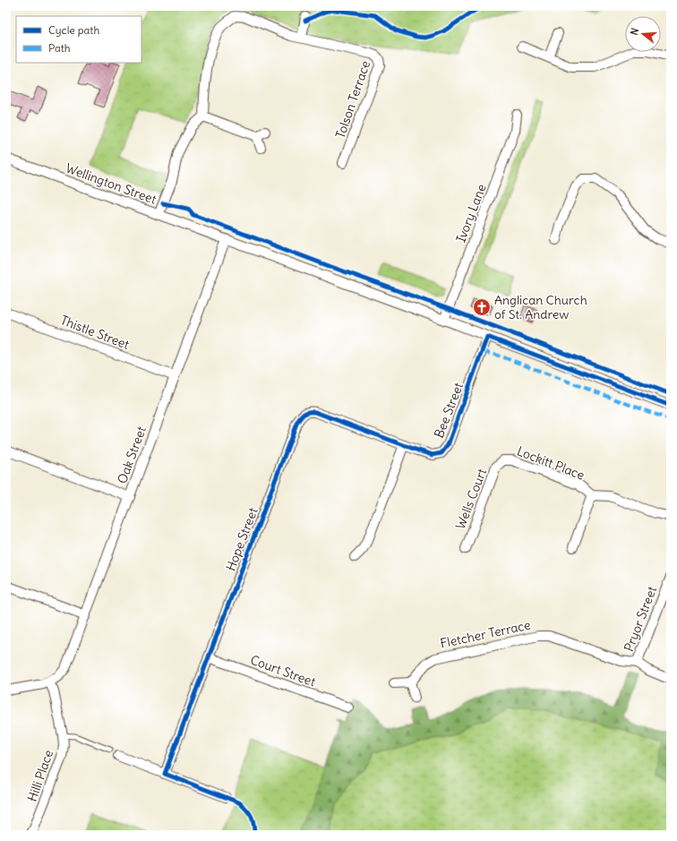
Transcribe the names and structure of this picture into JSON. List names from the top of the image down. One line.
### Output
{"streets":{"street":["Tolson Terrace","Wellington Street","Ivory Lane","Thistle Street","Bee Street","Oak Street","Lockitt Place","Wells Court","Hope Street","Pryor Street","Fletcher Terrace","Court Street","Hilli Place"]},"crossings":[["Wellington Street","Ivory Lane"],["Wellington Street","Bee Street"],["Wellington Street","Oak Street"],["Thistle Street","Oak Street"],["Bee Street","Hope Street"],["Oak Street","Hilli Place"],["Lockitt Place","Wells Court"],["Hope Street","Court Street"],["Pryor Street","Fletcher Terrace"]],"places":{"church":["Anglican Church of St. Andrew"]},"legend":["Cycle path","Path"],"north":"left"}
